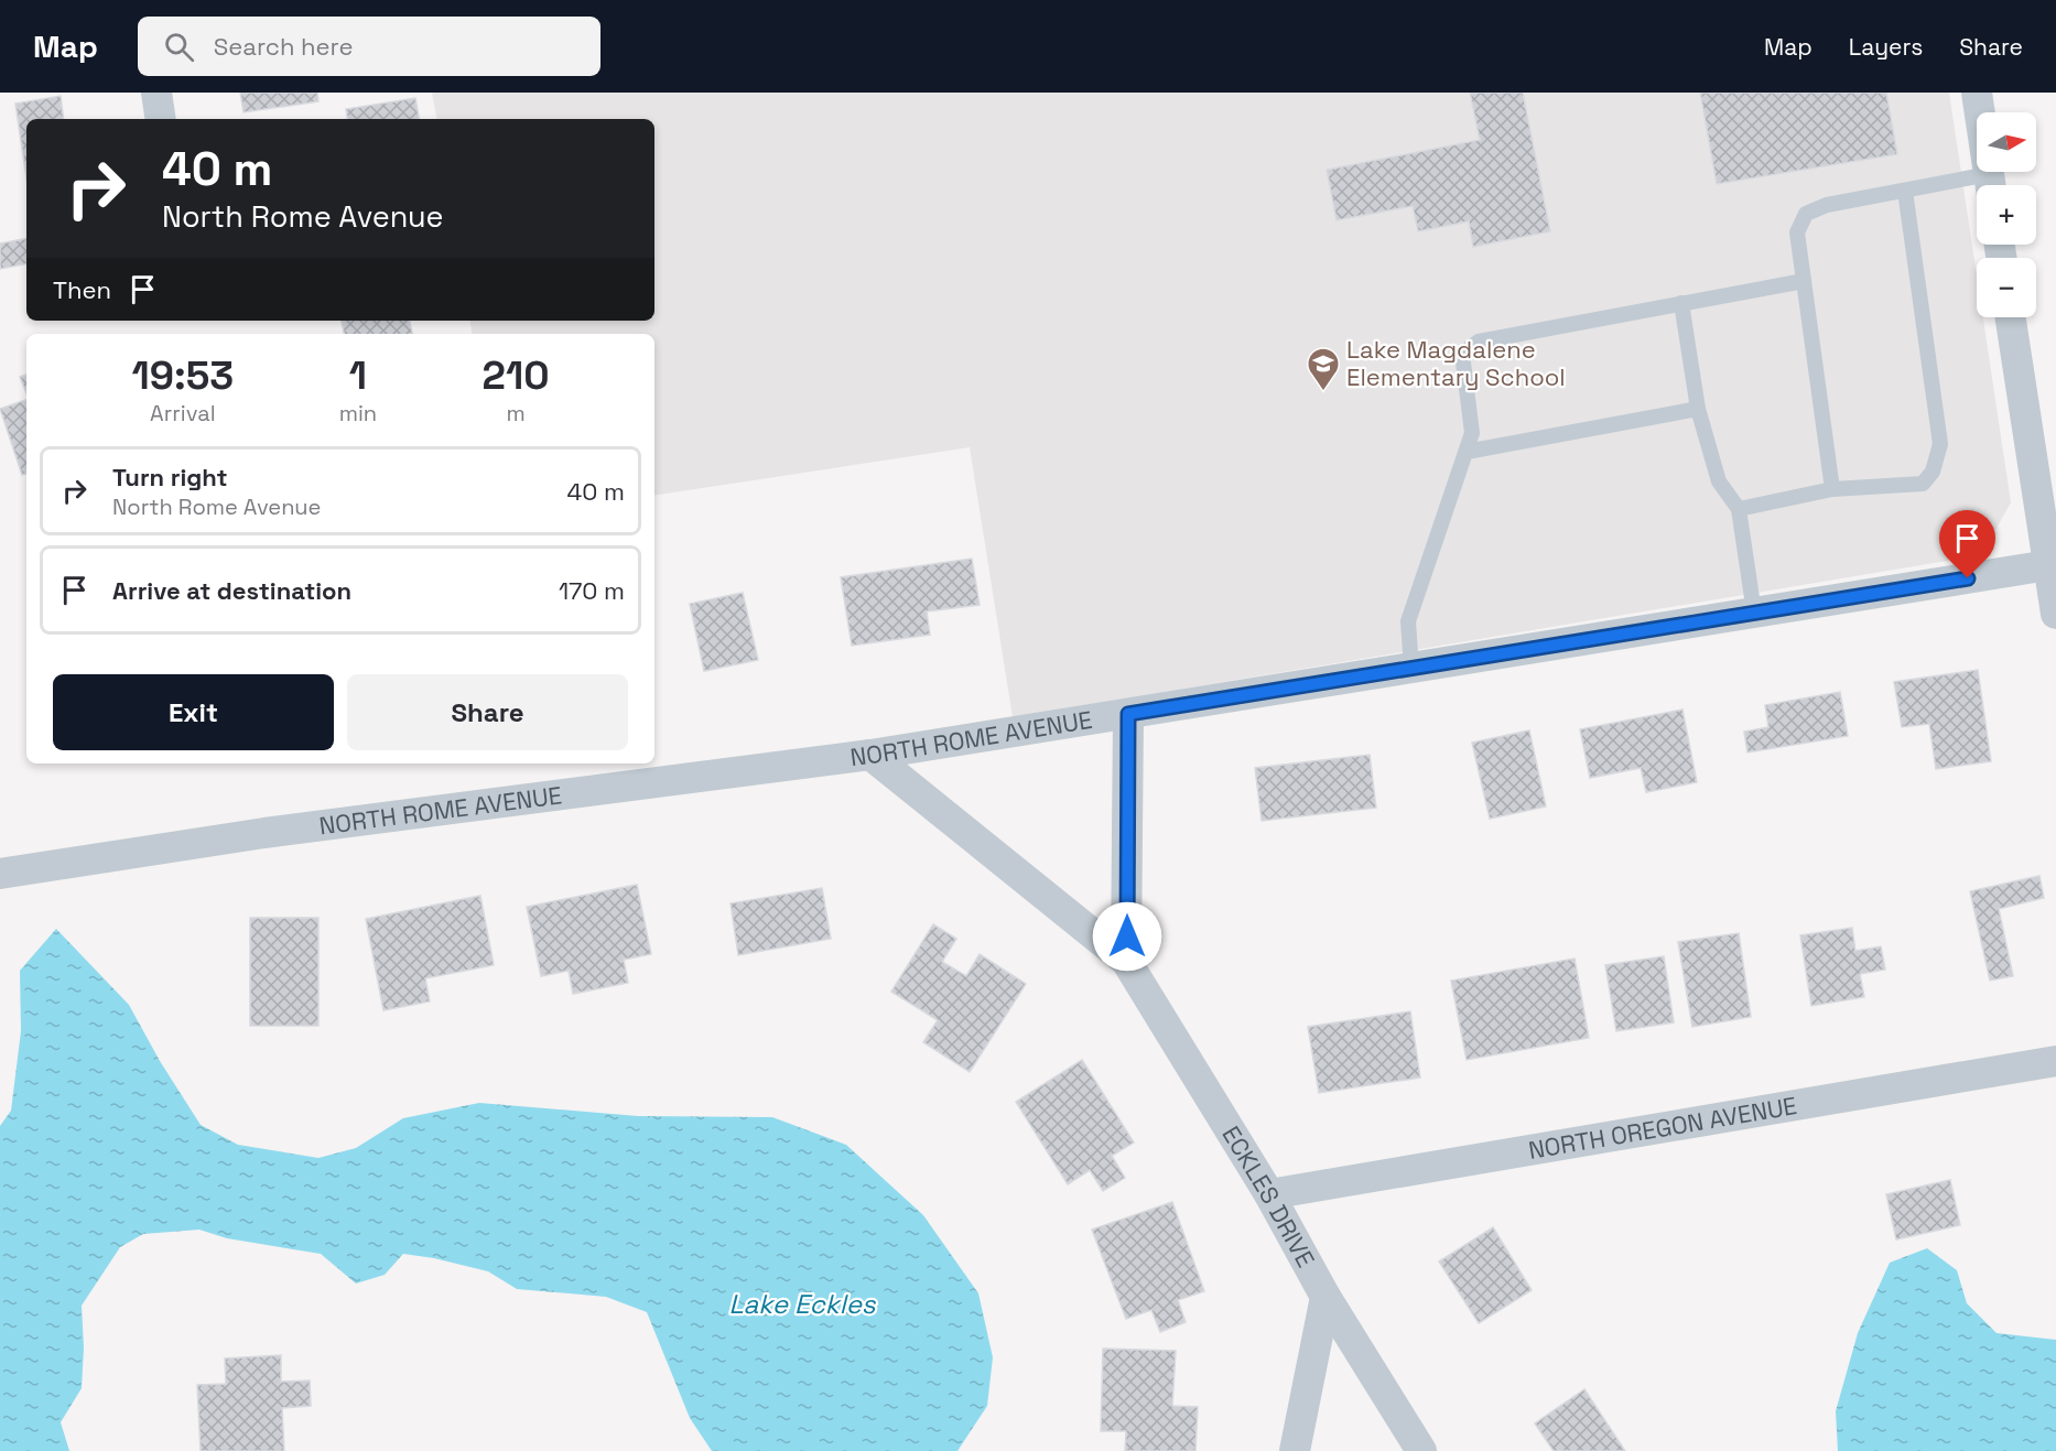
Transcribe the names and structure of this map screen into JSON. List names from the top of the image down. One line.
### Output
{"streets":{"street":["NORTH ROME AVENUE","NORTH OREGON AVENUE","ECKLES DRIVE"]},"crossings":[["NORTH ROME AVENUE","ECKLES DRIVE"],["NORTH OREGON AVENUE","ECKLES DRIVE"]],"water":["Lake Eckles"],"places":{"school or university":["Lake Magdalene Elementary School"]},"north":"right","page":{"header":"Map","search":"Search here","nav":["Map","Layers","Share"],"map_buttons":["+","−"],"turn":["40 m","North Rome Avenue"],"then":"Then","eta":["19:53","Arrival","1","min","210","m"],"list":[{"name":"Turn right","note":"North Rome Avenue","value":"40 m"},{"name":"Arrive at destination","value":"170 m"}],"buttons":["Exit","Share"]}}
